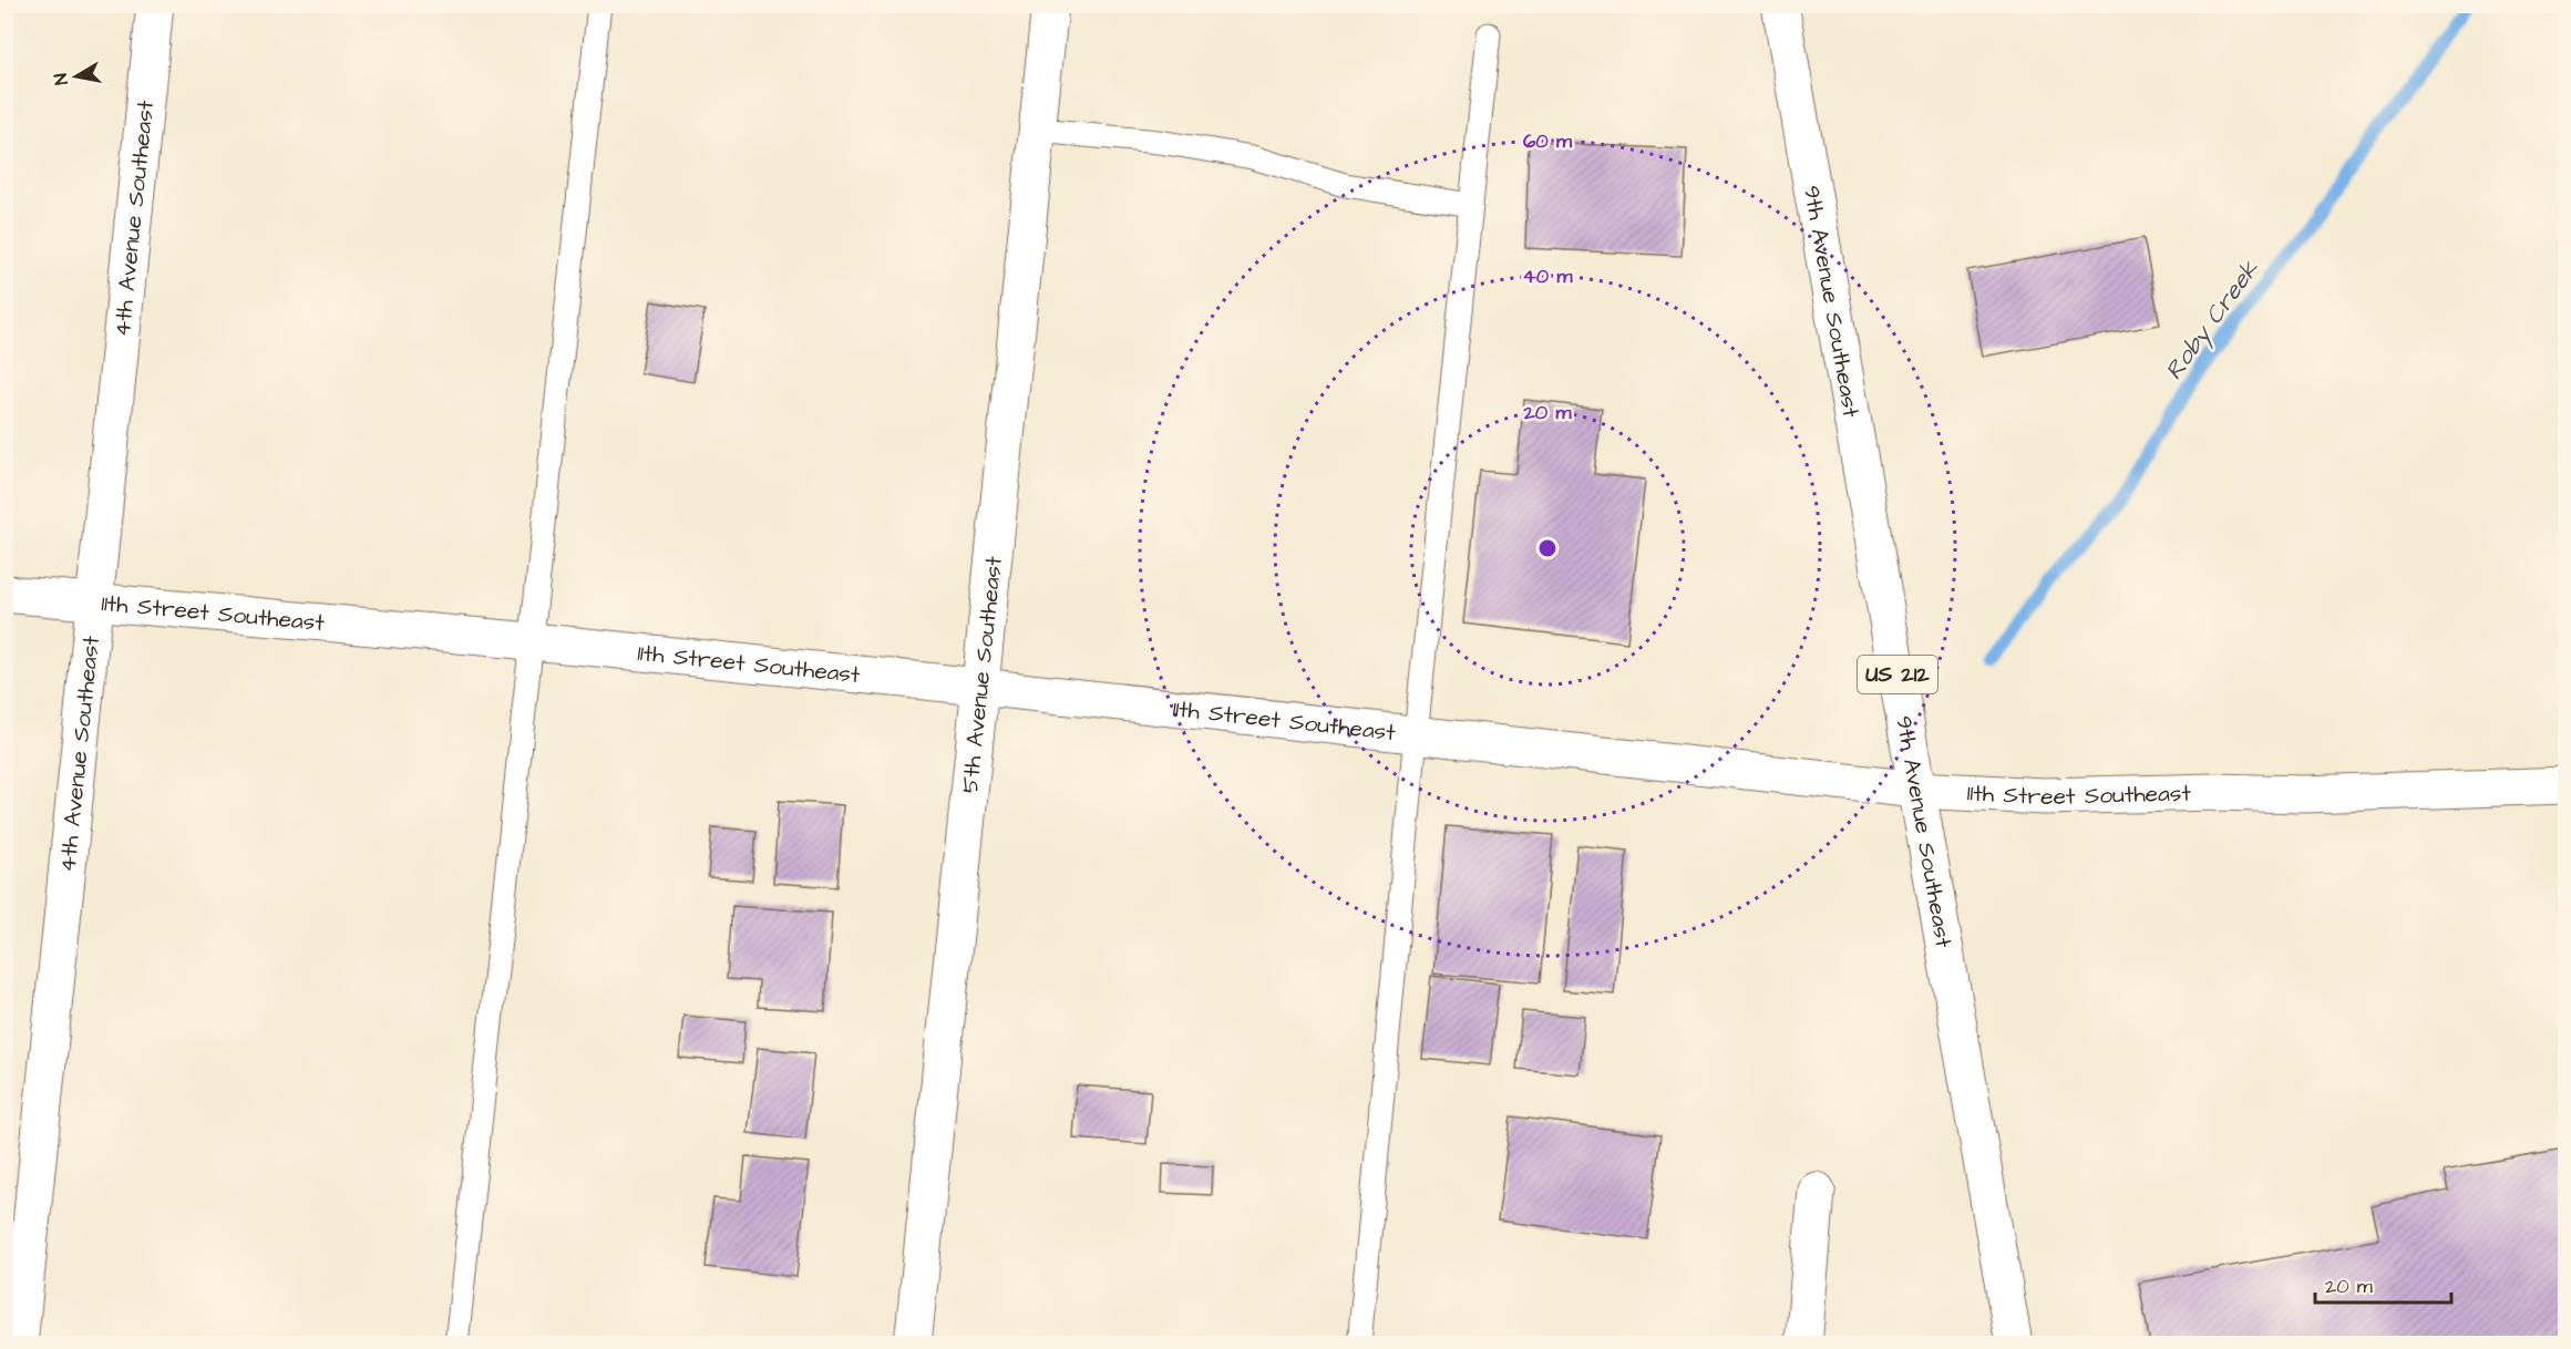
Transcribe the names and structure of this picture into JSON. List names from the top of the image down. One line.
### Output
{"streets":{"street":["4th Avenue Southeast","9th Avenue Southeast","11th Street Southeast","5th Avenue Southeast","US 212"]},"crossings":[["4th Avenue Southeast","11th Street Southeast"],["9th Avenue Southeast","11th Street Southeast"],["11th Street Southeast","5th Avenue Southeast"]],"water":["Roby Creek"],"scale_bar":"20 m","north":"left","rings":["60 m","40 m","20 m"]}
